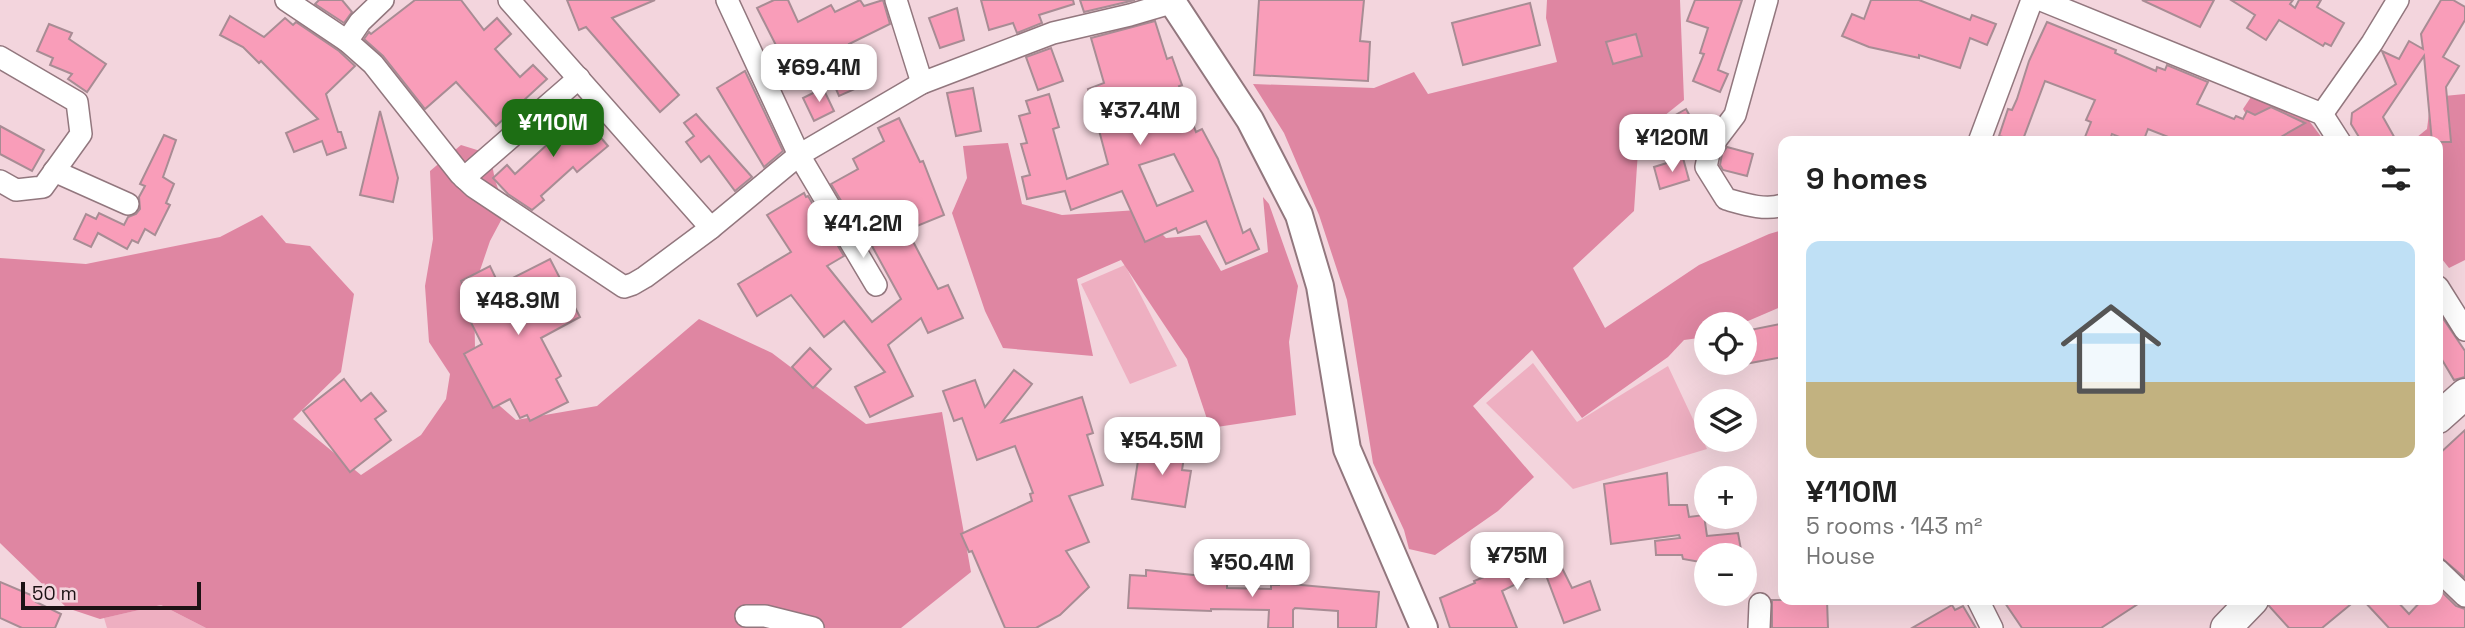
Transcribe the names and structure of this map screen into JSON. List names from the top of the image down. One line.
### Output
{"scale_bar":"50 m","page":{"price":["¥69.4M","¥37.4M","¥110M","¥120M","¥41.2M","¥48.9M","¥54.5M","¥75M","¥50.4M"],"heading":"9 homes","list":[{"name":"¥110M","note":"5 rooms · 143 m² · House"}],"map_buttons":["+","−"],"scale":"50 m"}}
